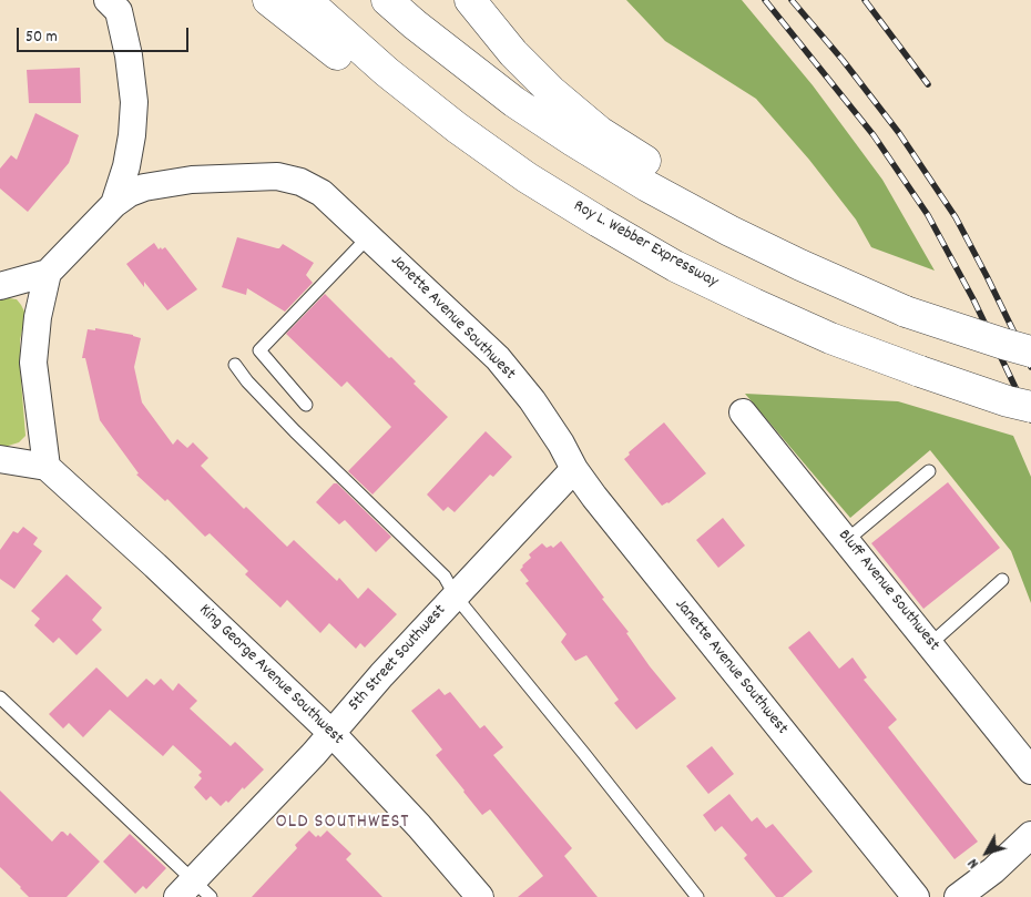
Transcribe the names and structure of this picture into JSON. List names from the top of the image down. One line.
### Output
{"streets":{"highway":["Roy L. Webber Expressway"],"street":["Janette Avenue Southwest","Bluff Avenue Southwest","5th Street Southwest","King George Avenue Southwest"]},"crossings":[["Janette Avenue Southwest","5th Street Southwest"],["5th Street Southwest","King George Avenue Southwest"]],"districts":["OLD SOUTHWEST"],"scale_bar":"50 m","north":"bottom left"}
